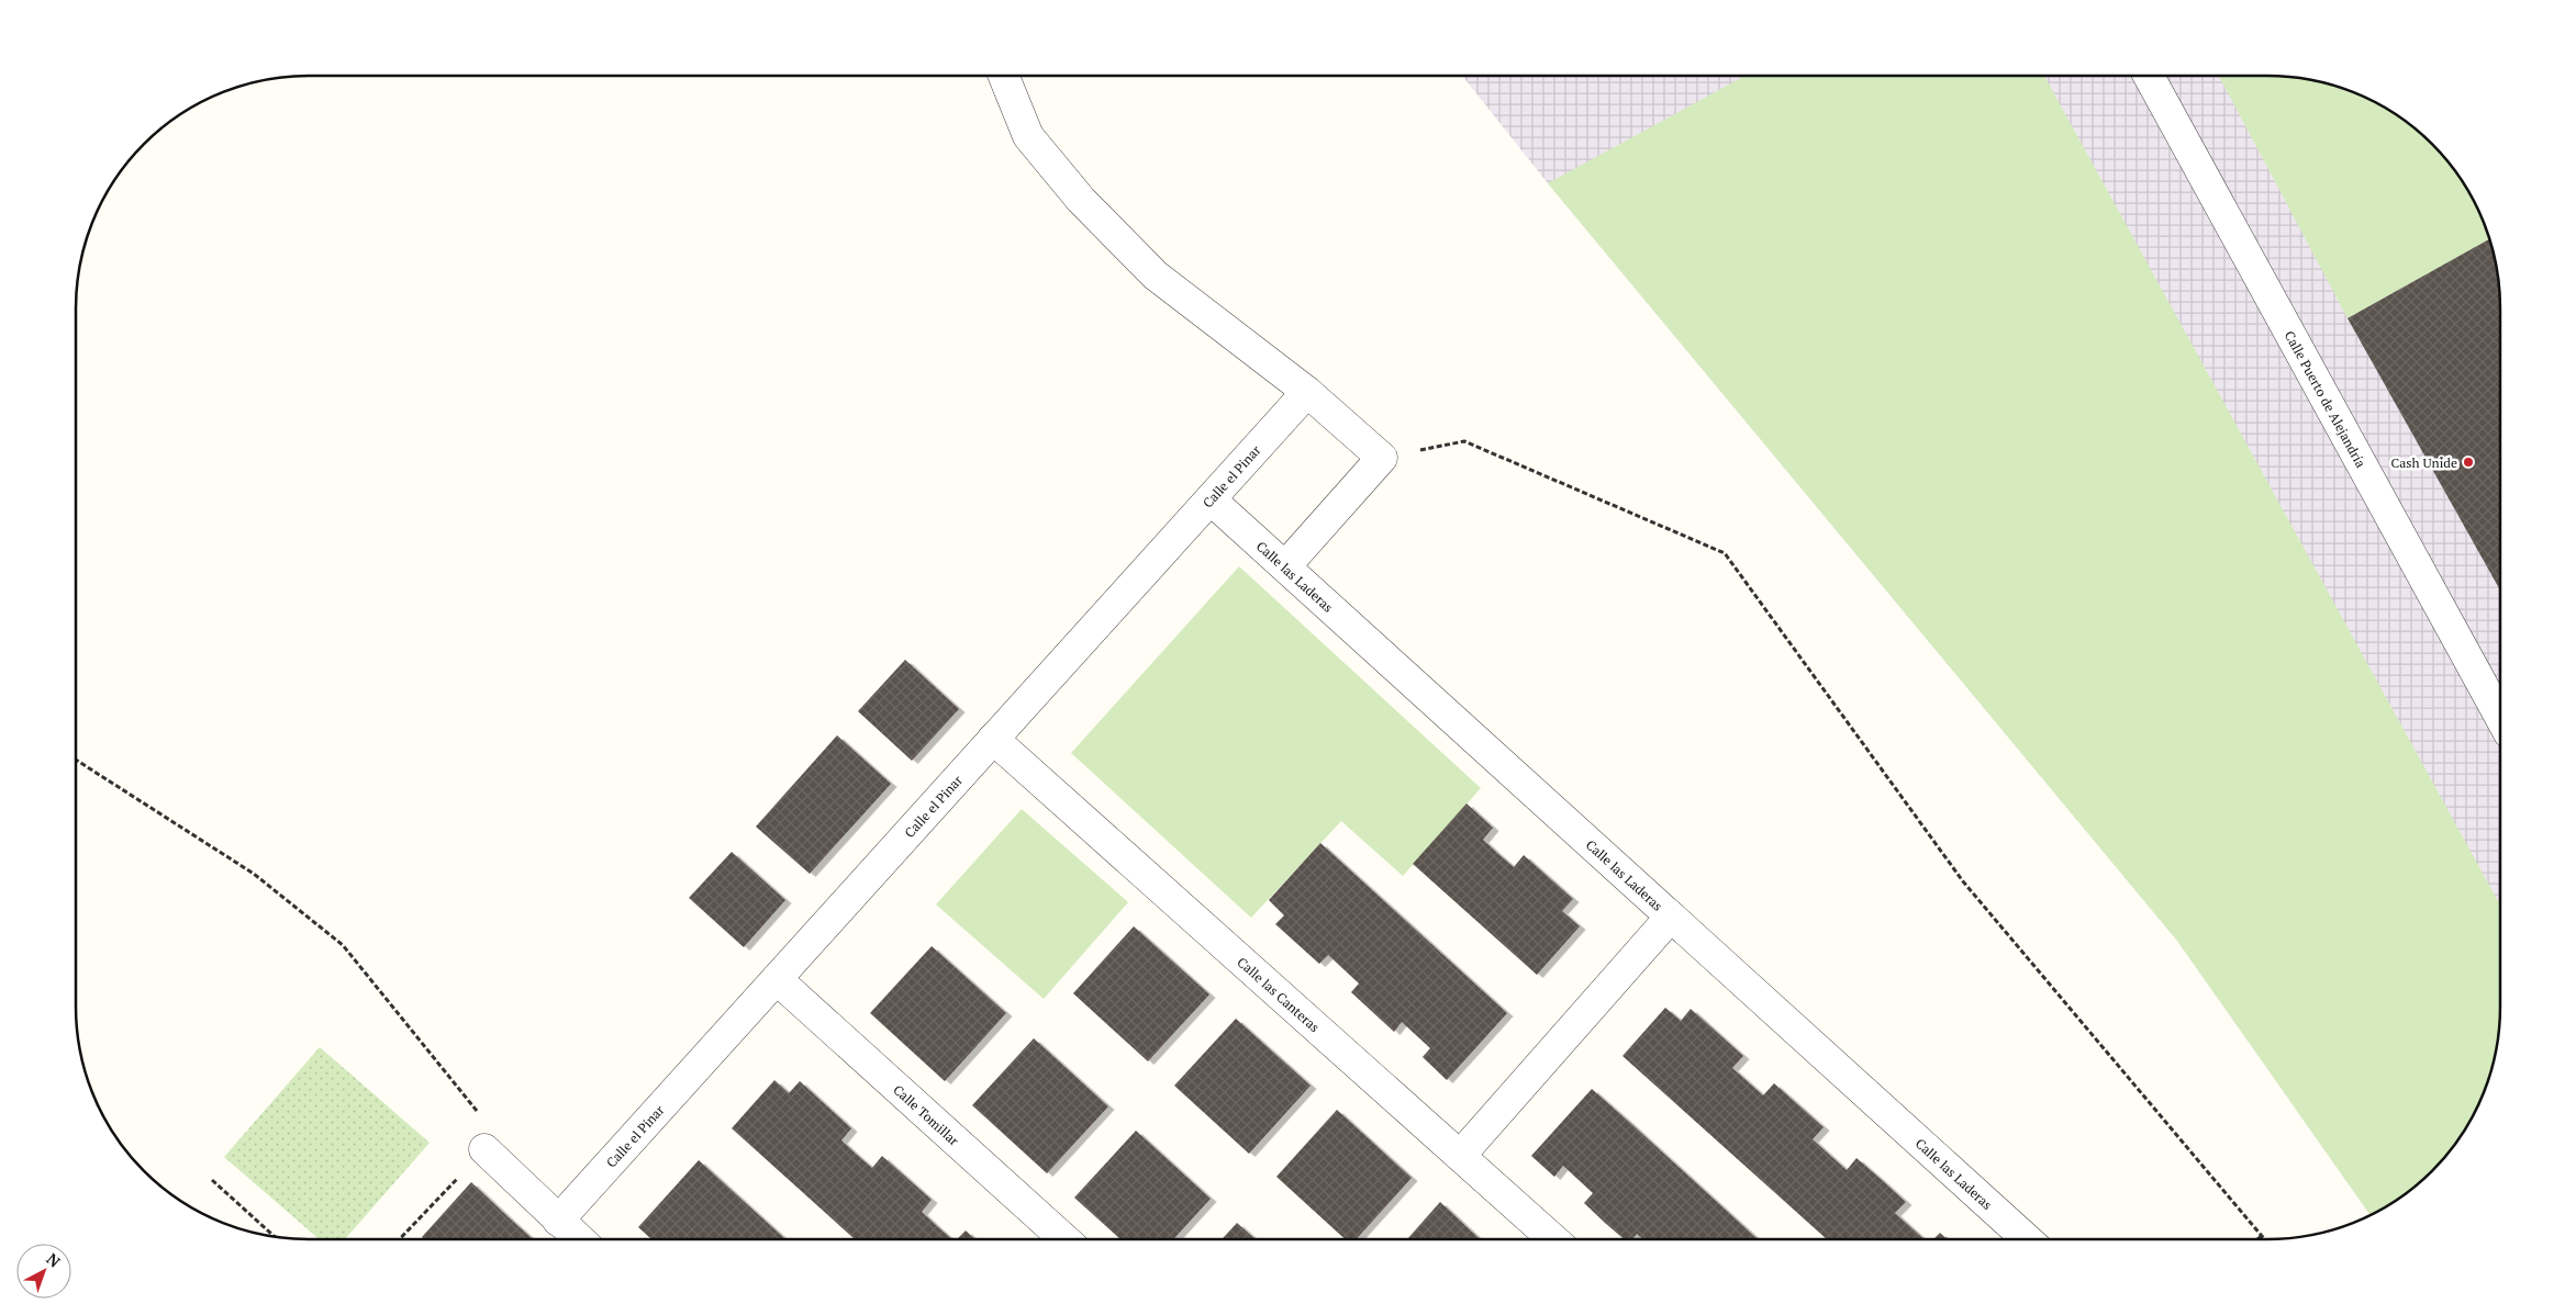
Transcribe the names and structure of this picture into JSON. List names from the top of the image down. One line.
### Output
{"streets":{"street":["Calle Puerto de Alejandría","Calle el Pinar","Calle las Laderas","Calle las Canteras","Calle Tomillar"]},"crossings":[["Calle el Pinar","Calle las Laderas"],["Calle el Pinar","Calle las Canteras"],["Calle el Pinar","Calle Tomillar"]],"places":["Cash Unide"],"north":"top right"}
